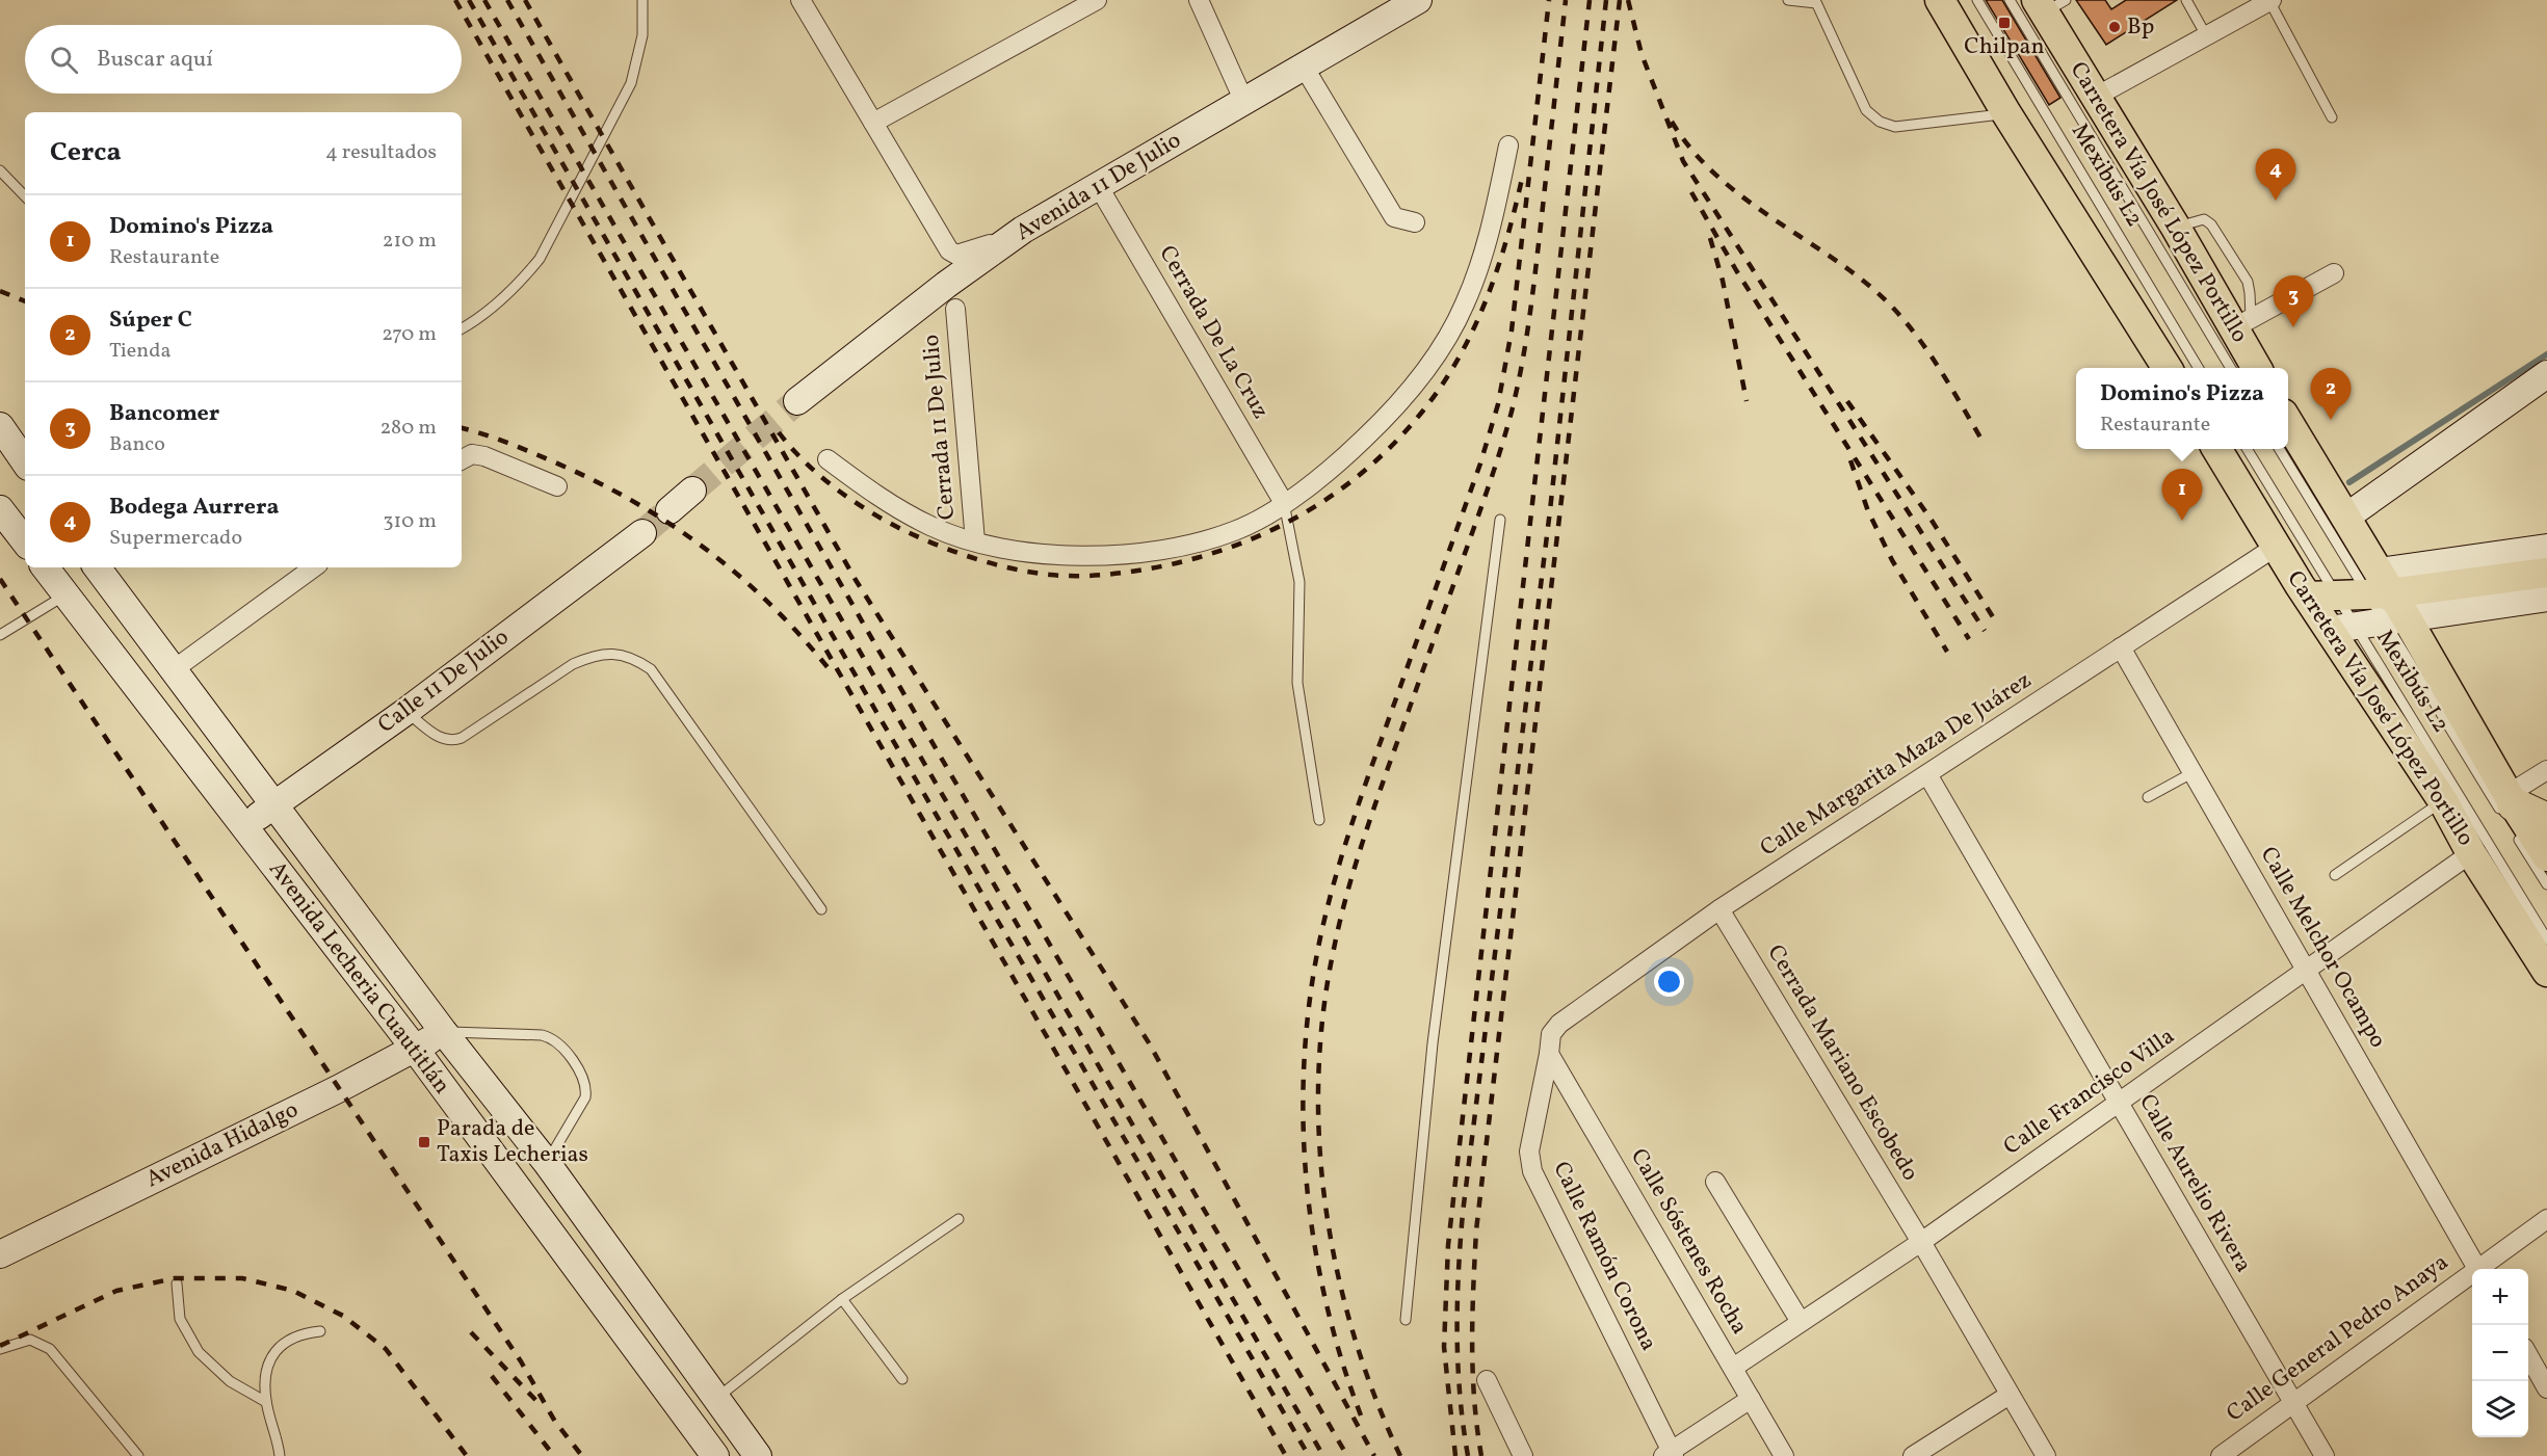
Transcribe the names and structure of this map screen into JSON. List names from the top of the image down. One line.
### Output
{"streets":{"main road":["Avenida 11 De Julio","Carretera Vía José López Portillo","Calle 11 De Julio","Avenida Lecheria Cuautitlán","Avenida Hidalgo"],"street":["Cerrada De La Cruz","Cerrada 11 De Julio","Calle Margarita Maza De Juárez","Calle Melchor Ocampo","Cerrada Mariano Escobedo","Calle Francisco Villa","Calle Aurelio Rivera","Calle Sóstenes Rocha","Calle Ramón Corona","Calle General Pedro Anaya"],"lane":["Mexibús L2"]},"crossings":[["Mexibús L2","Carretera Vía José López Portillo"],["Avenida 11 De Julio","Cerrada De La Cruz"],["Carretera Vía José López Portillo","Calle Margarita Maza De Juárez"],["Carretera Vía José López Portillo","Calle Francisco Villa"],["Calle 11 De Julio","Avenida Lecheria Cuautitlán"],["Calle Margarita Maza De Juárez","Calle Melchor Ocampo"],["Calle Margarita Maza De Juárez","Cerrada Mariano Escobedo"],["Calle Margarita Maza De Juárez","Calle Aurelio Rivera"],["Calle Margarita Maza De Juárez","Calle Ramón Corona"],["Calle Melchor Ocampo","Calle Francisco Villa"],["Avenida Lecheria Cuautitlán","Avenida Hidalgo"],["Cerrada Mariano Escobedo","Calle Francisco Villa"],["Calle Francisco Villa","Calle Aurelio Rivera"],["Calle Francisco Villa","Calle Sóstenes Rocha"],["Calle Aurelio Rivera","Calle General Pedro Anaya"],["Calle Sóstenes Rocha","Calle Ramón Corona"]],"places":{"transit":["Chilpan","Parada de Taxis Lecherias"],"other":["Bp"]},"page":{"search":"Buscar aquí","heading":["Cerca","4 resultados"],"pins":["4","3","2","1"],"list":[{"mark":"1","name":"Domino's Pizza","note":"Restaurante","value":"210 m"},{"mark":"2","name":"Súper C","note":"Tienda","value":"270 m"},{"mark":"3","name":"Bancomer","note":"Banco","value":"280 m"},{"mark":"4","name":"Bodega Aurrera","note":"Supermercado","value":"310 m"}],"popup":["Domino's Pizza","Restaurante"],"map_buttons":["+","−"]}}
